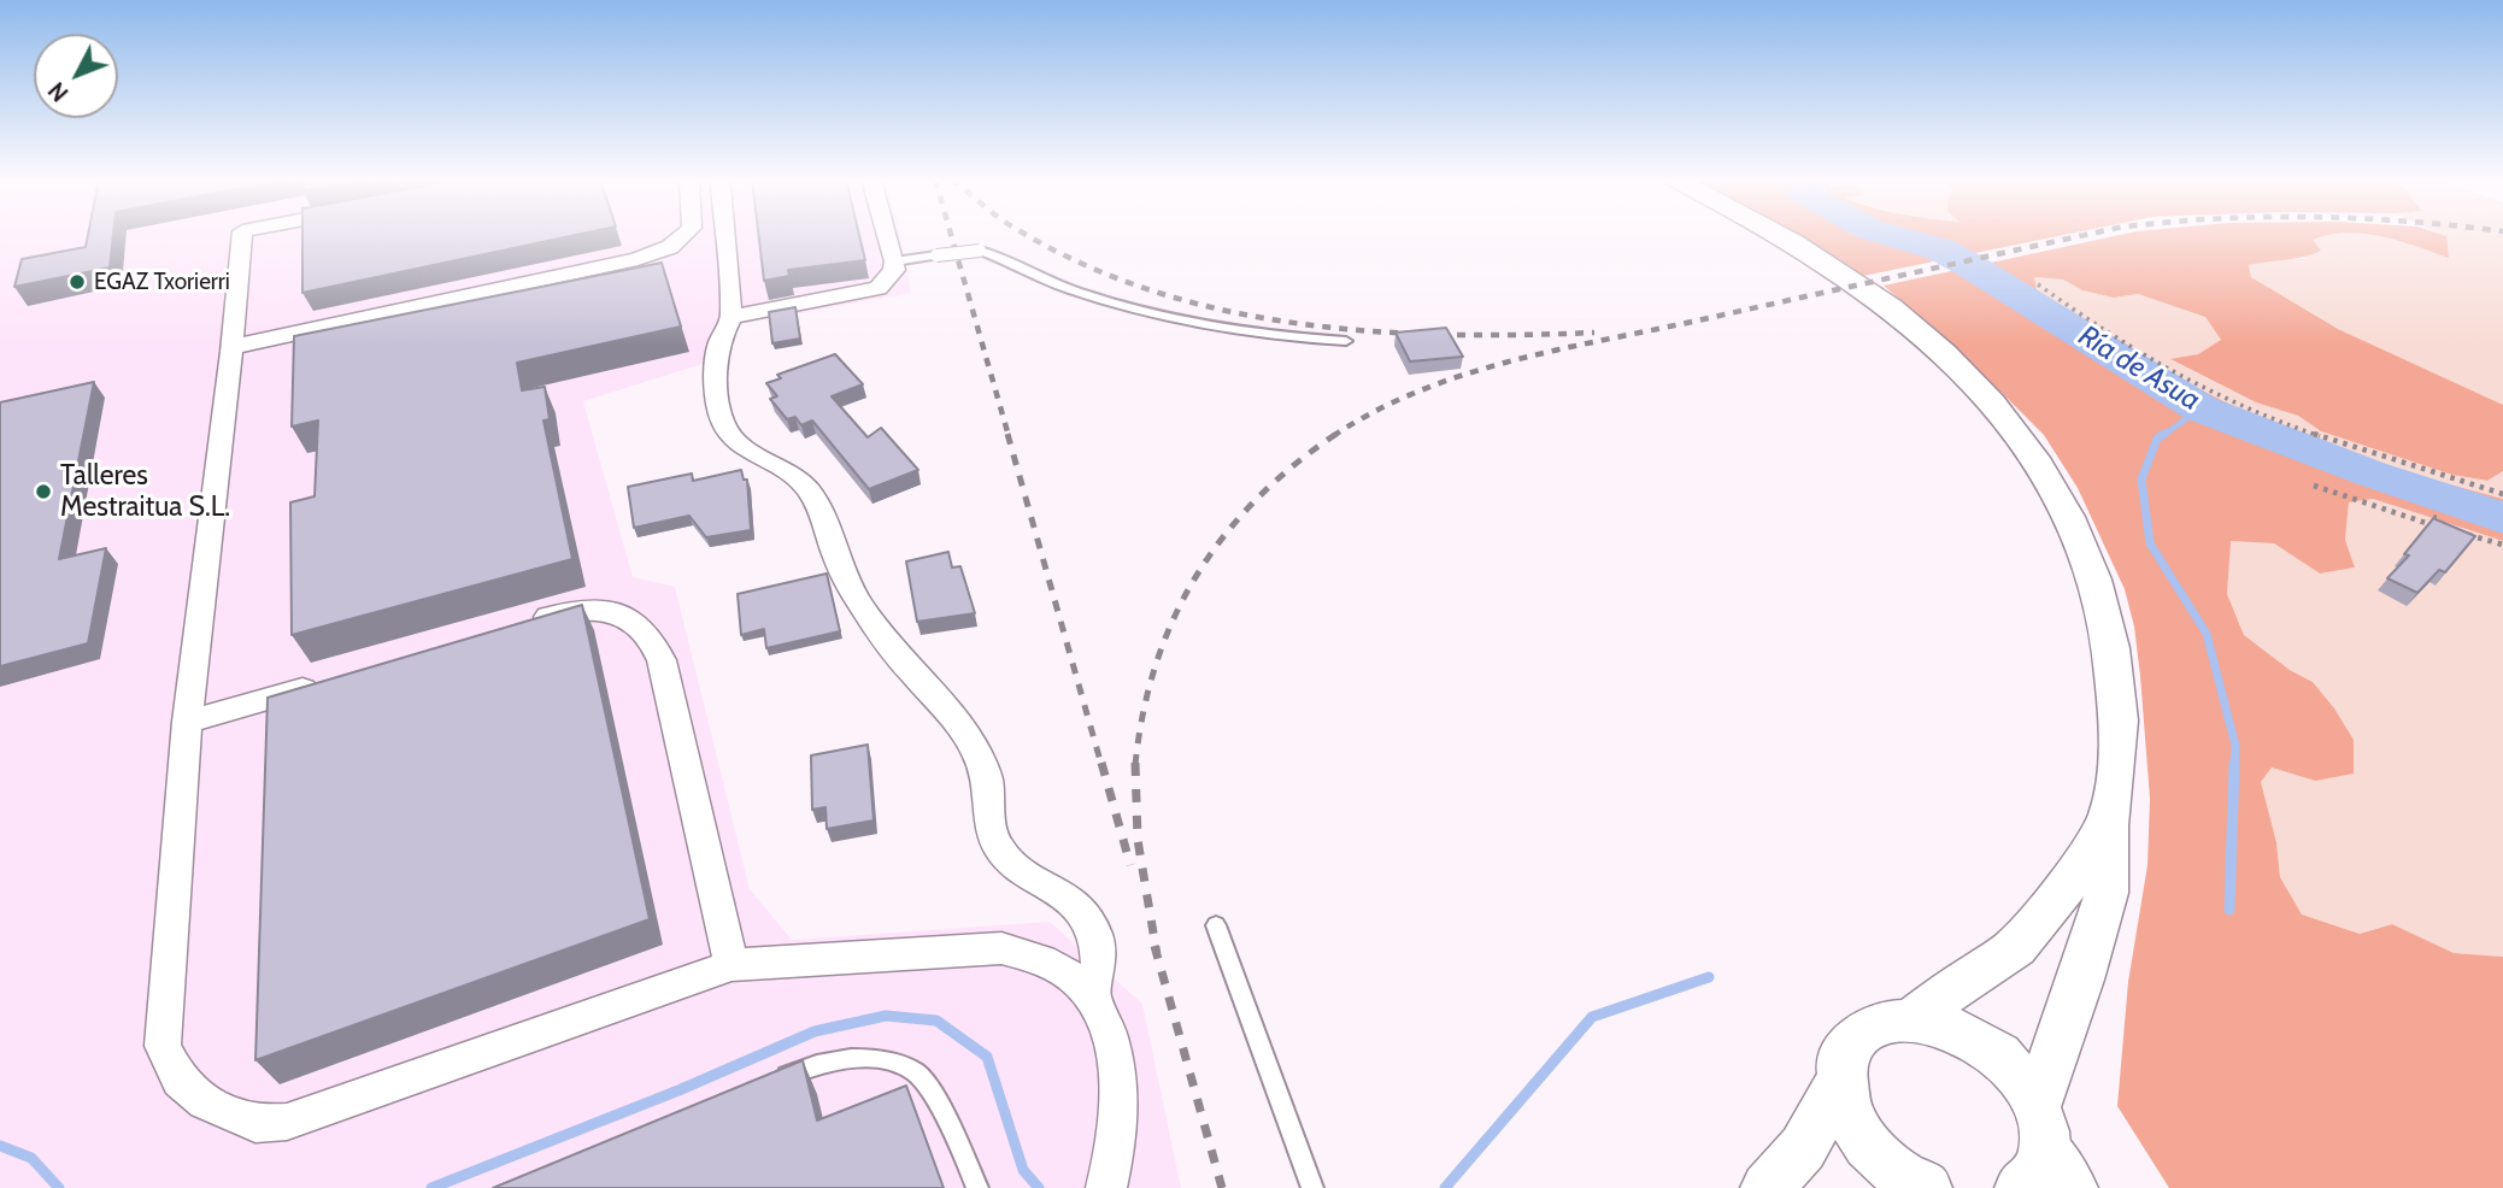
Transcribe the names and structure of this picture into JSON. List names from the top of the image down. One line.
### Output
{"water":["Ría de Asua"],"places":["EGAZ Txorierri","Talleres Mestraitua S.L."],"north":"bottom left"}
